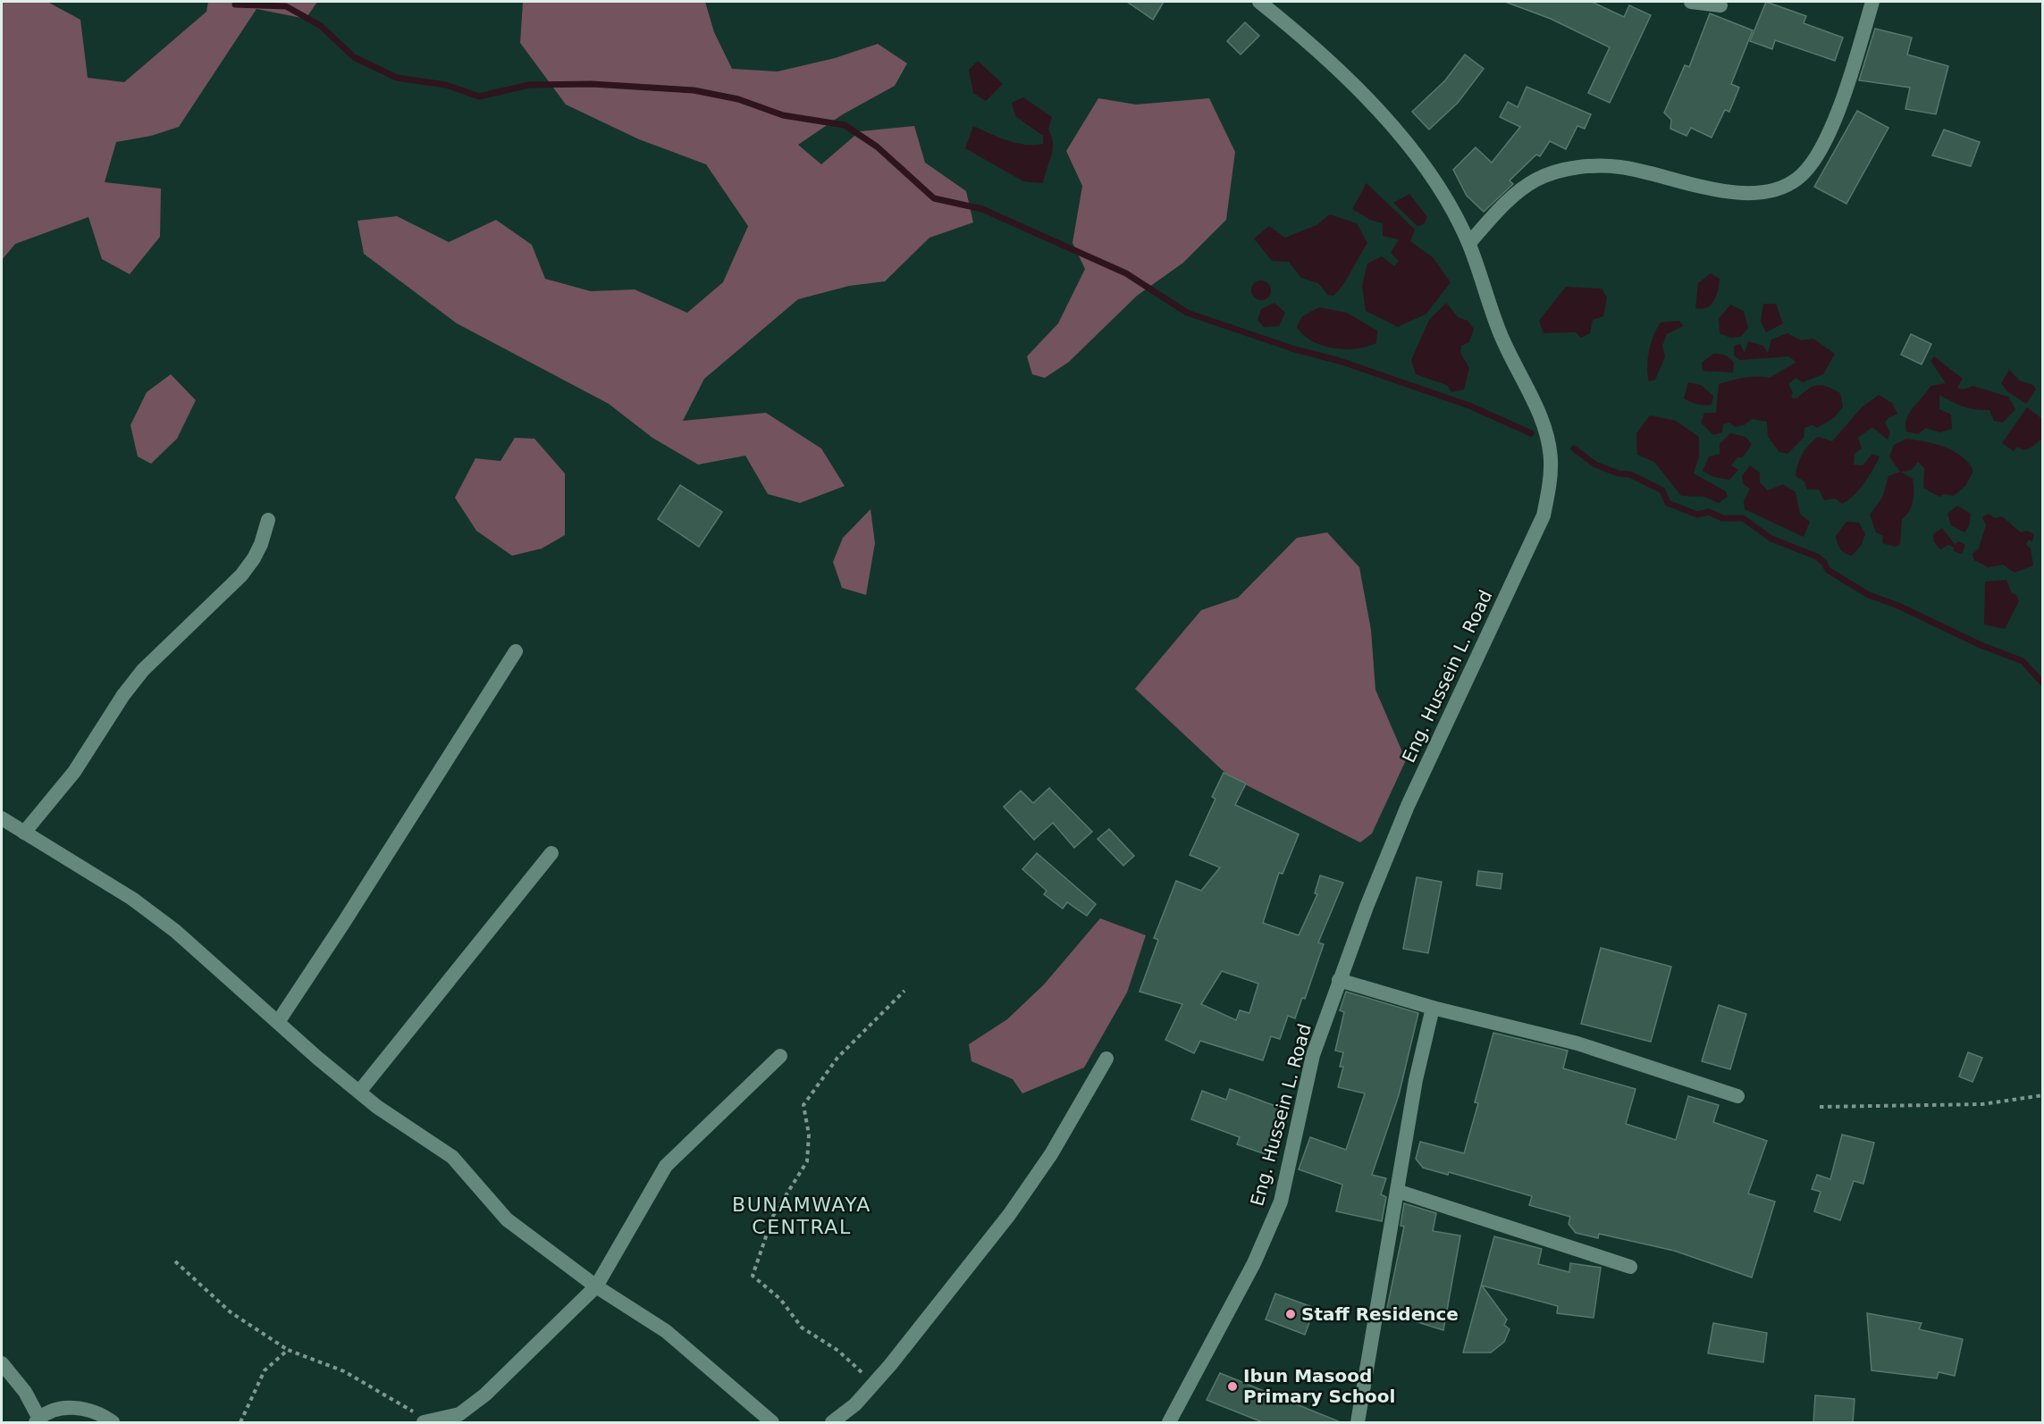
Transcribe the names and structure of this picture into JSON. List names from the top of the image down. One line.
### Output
{"streets":{"street":["Eng. Hussein L. Road"]},"districts":["BUNAMWAYA CENTRAL"],"places":["Staff Residence","Ibun Masood Primary School"]}
